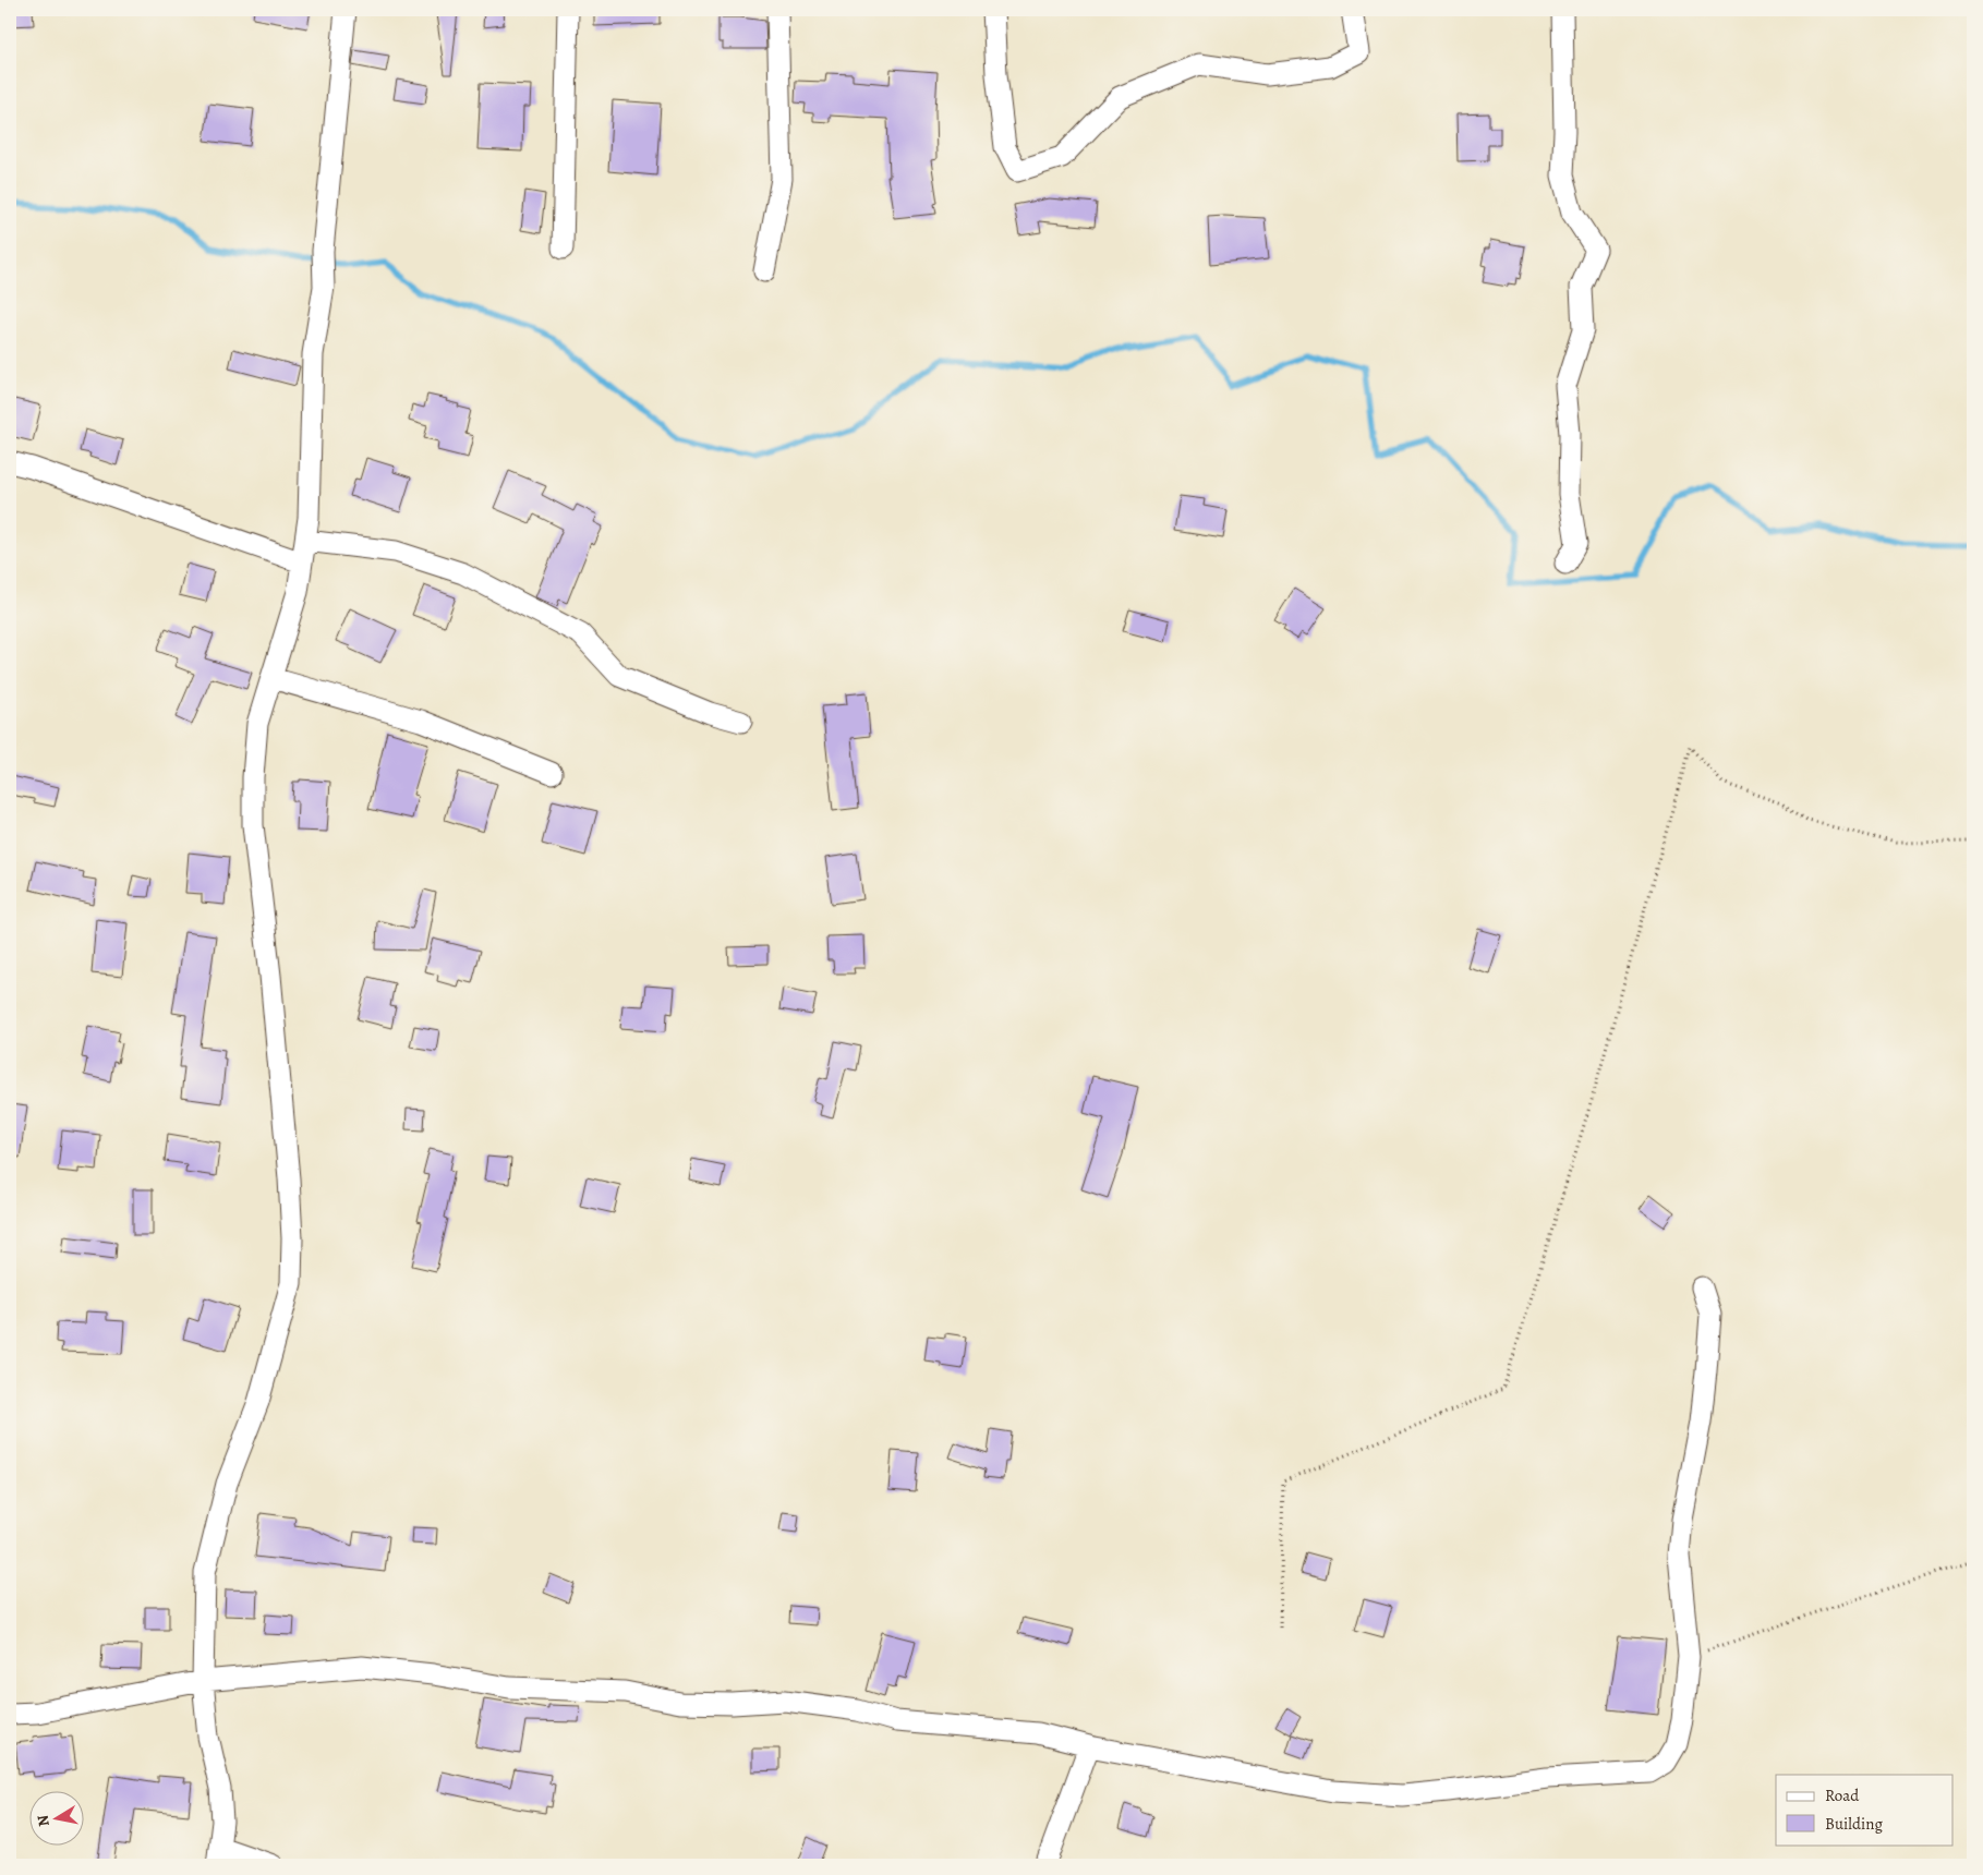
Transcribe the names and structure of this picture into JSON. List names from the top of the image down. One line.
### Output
{"legend":["Road","Building"],"north":"left"}
